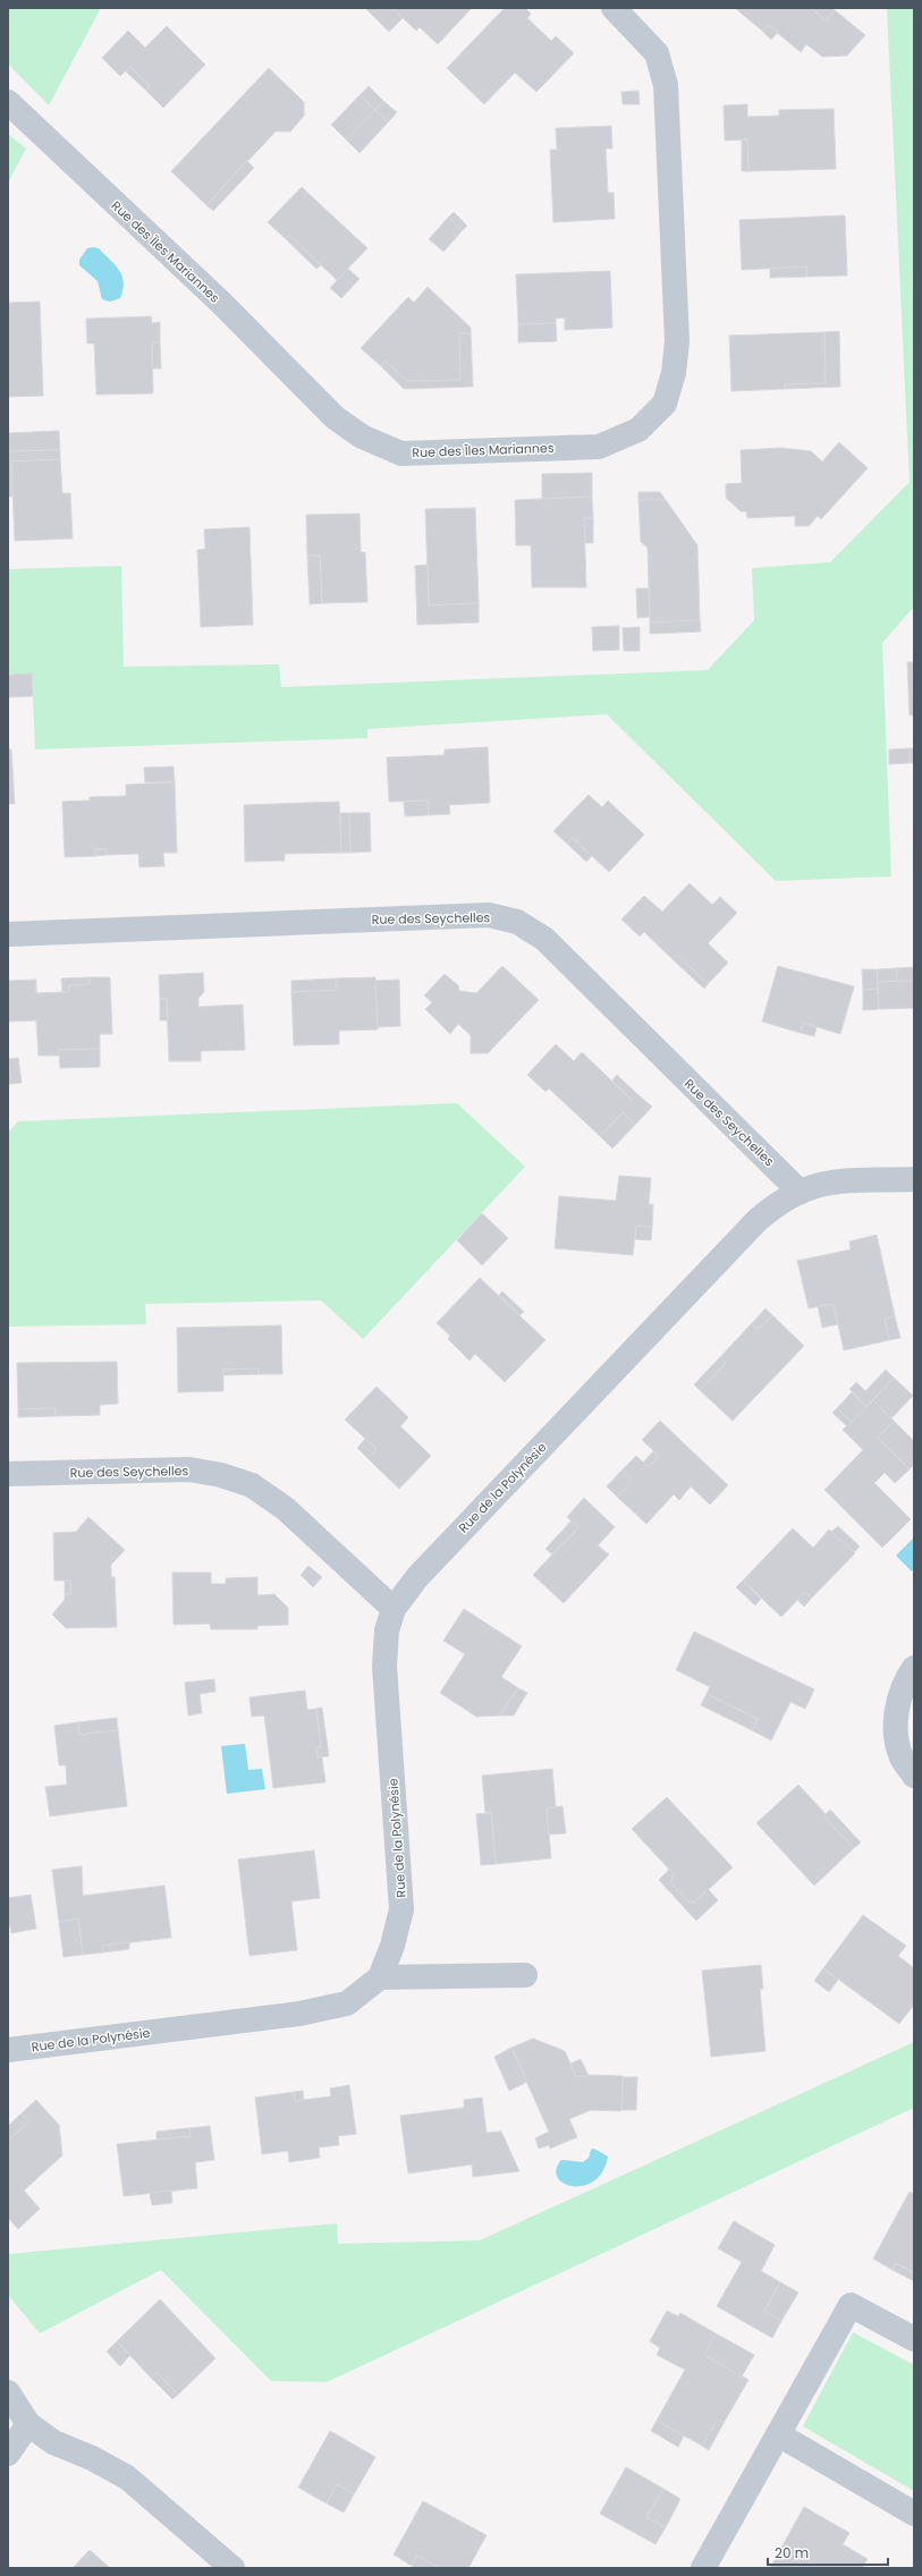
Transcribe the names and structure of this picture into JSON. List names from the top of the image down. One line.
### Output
{"streets":{"street":["Rue des Îles Mariannes","Rue des Seychelles","Rue de la Polynésie"]},"crossings":[["Rue des Seychelles","Rue de la Polynésie"]],"scale_bar":"20 m"}
